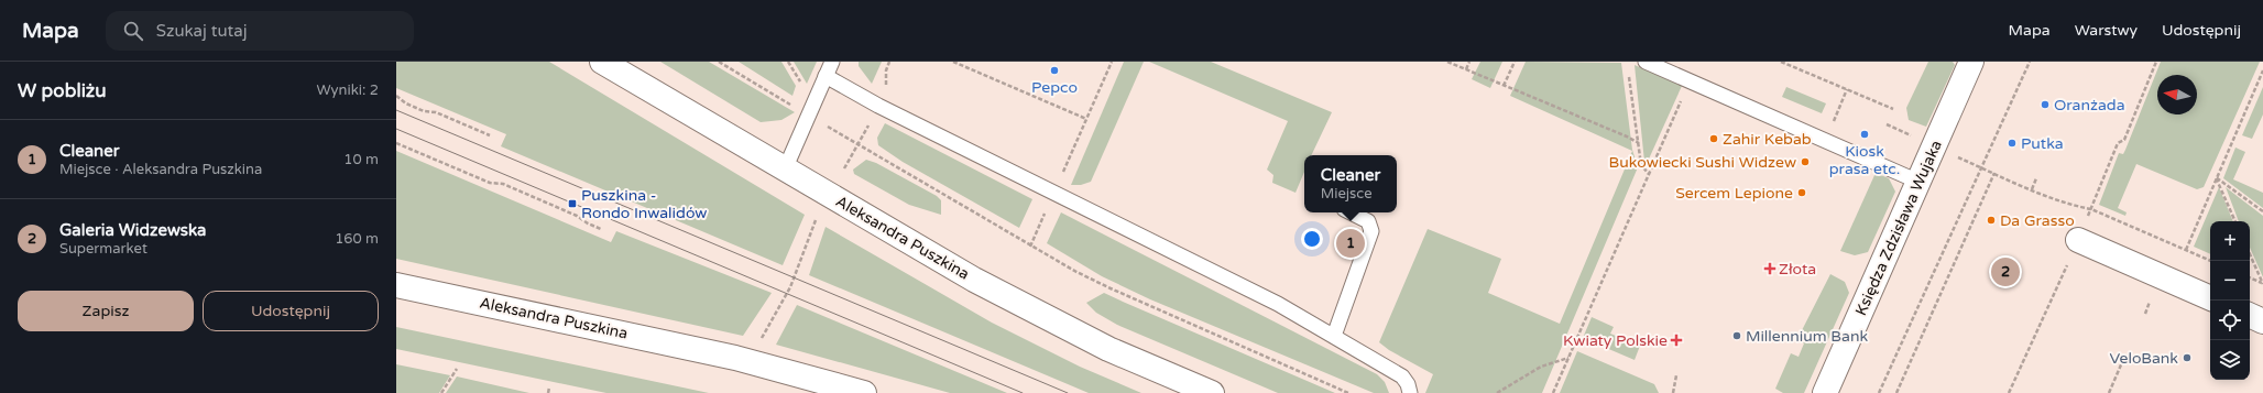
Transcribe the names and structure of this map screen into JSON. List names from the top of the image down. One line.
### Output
{"streets":{"main road":["Księdza Zdzisława Wujaka","Aleksandra Puszkina"]},"places":{"other":["Pepco","Oranżada","Kiosk prasa etc.","Zahir Kebab","Putka","Bukowiecki Sushi Widzew","Sercem Lepione","Da Grasso","Millennium Bank","VeloBank"],"transit":["Puszkina - Rondo Inwalidów"],"health":["Złota","Kwiaty Polskie"]},"north":"left","page":{"header":"Mapa","search":"Szukaj tutaj","nav":["Mapa","Warstwy","Udostępnij"],"heading":["W pobliżu","Wyniki: 2"],"list":[{"mark":"1","name":"Cleaner","note":"Miejsce · Aleksandra Puszkina","value":"10 m"},{"mark":"2","name":"Galeria Widzewska","note":"Supermarket","value":"160 m"}],"popup":["Cleaner","Miejsce"],"map_buttons":["+","−"],"pins":["1","2"],"buttons":["Zapisz","Udostępnij"]}}
